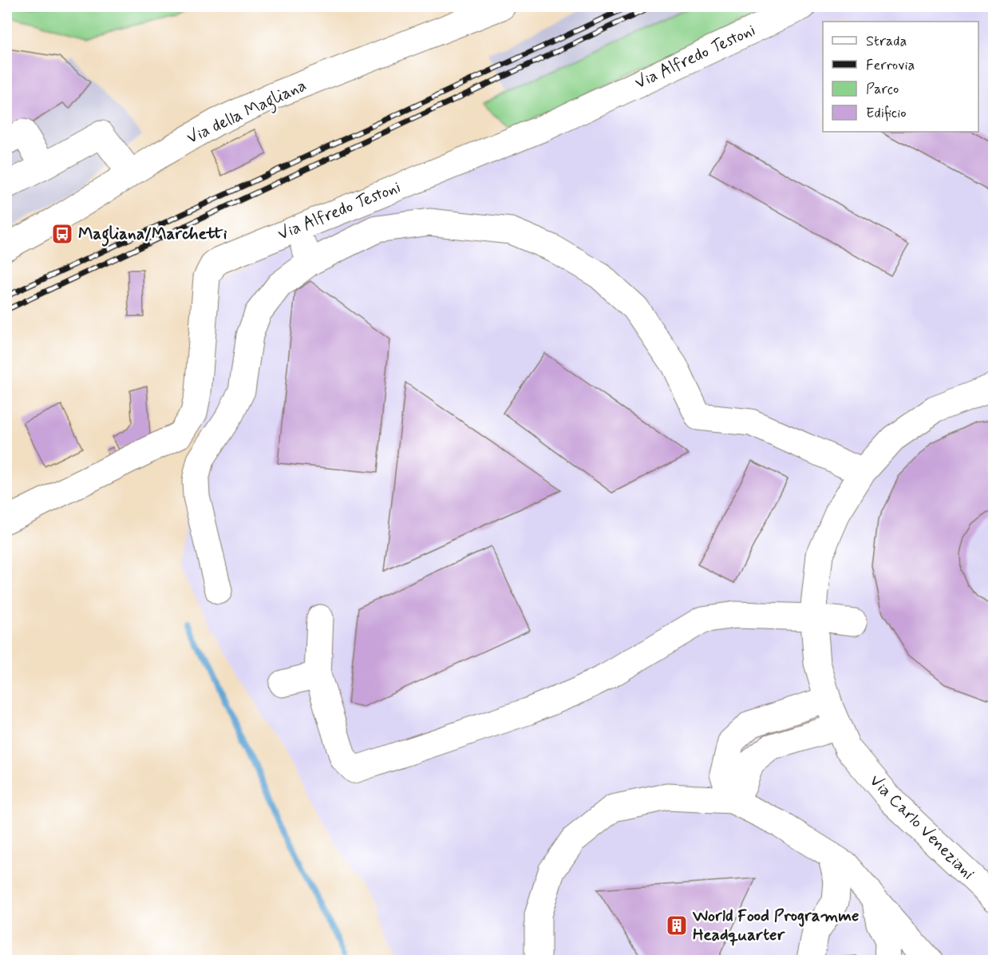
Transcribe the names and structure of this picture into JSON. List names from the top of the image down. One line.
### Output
{"streets":{"street":["Via Alfredo Testoni","Via della Magliana","Via Carlo Veneziani"]},"places":{"bus stop":["Magliana/Marchetti"],"building":["World Food Programme Headquarter"]},"legend":["Strada","Ferrovia","Parco","Edificio"]}
